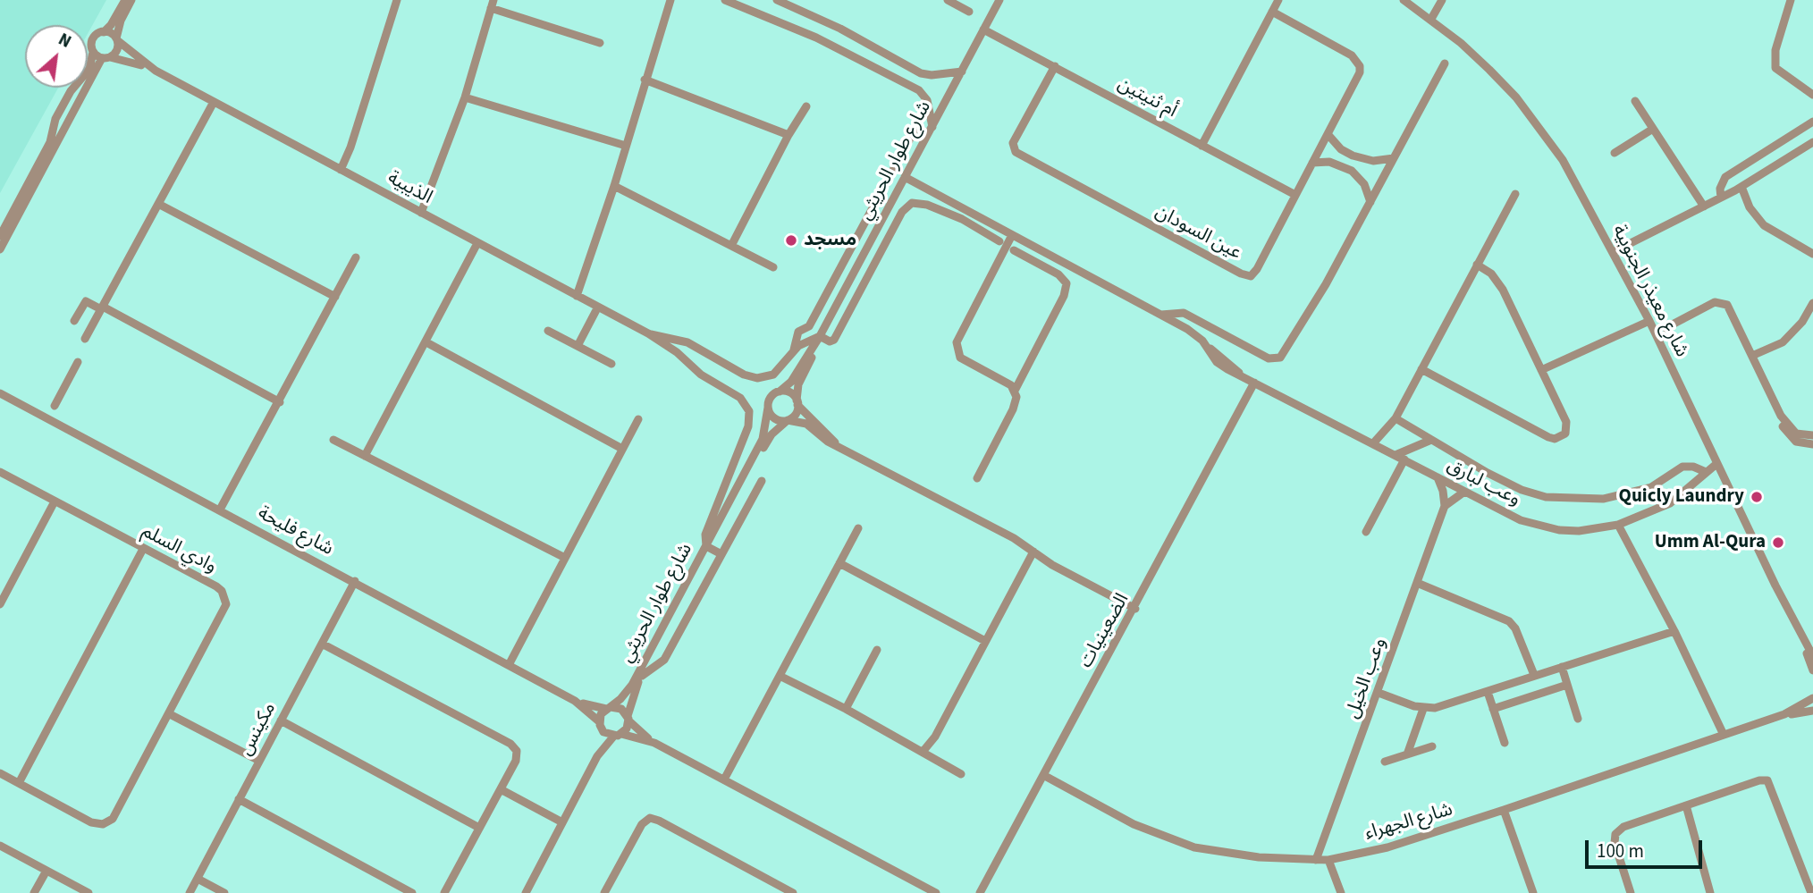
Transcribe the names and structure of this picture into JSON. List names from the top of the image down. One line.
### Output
{"streets":{"street":["أم ثنيتين","شارع طوار الحريثي","الذيبية","عين السودان","شارع معيذر الجنوبية","وعب لبارق","شارع فليحة","وادي السلم","الضعينيات","وعب الخيل","مكينس","شارع الجهراء"]},"crossings":[["أم ثنيتين","شارع طوار الحريثي"],["أم ثنيتين","عين السودان"],["شارع طوار الحريثي","الذيبية"],["شارع طوار الحريثي","وعب لبارق"],["شارع طوار الحريثي","شارع فليحة"],["شارع معيذر الجنوبية","وعب لبارق"],["وعب لبارق","الضعينيات"],["شارع فليحة","مكينس"],["الضعينيات","شارع الجهراء"],["وعب الخيل","شارع الجهراء"]],"places":["مسجد","Quicly Laundry","Umm Al-Qura"],"scale_bar":"100 m","north":"top right"}
